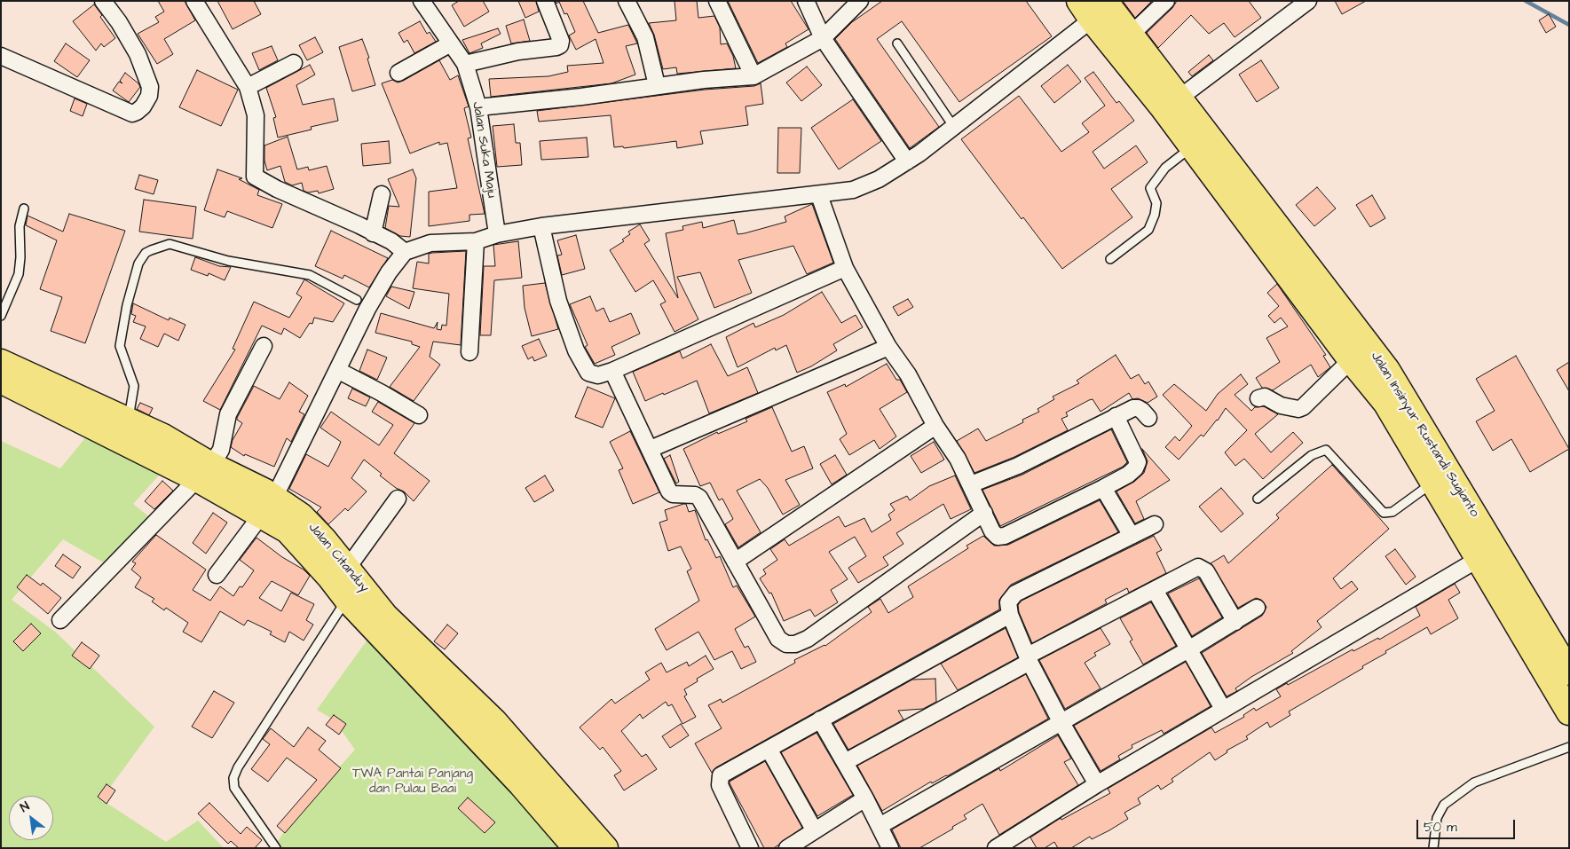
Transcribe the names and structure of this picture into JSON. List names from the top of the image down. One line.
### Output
{"streets":{"main road":["Jalan Insinyur Rustandi Sugianto","Jalan Citanduy"],"street":["Jalan Suka Maju"]},"parks":["TWA Pantai Panjang dan Pulau Baai"],"scale_bar":"50 m","north":"top left"}
